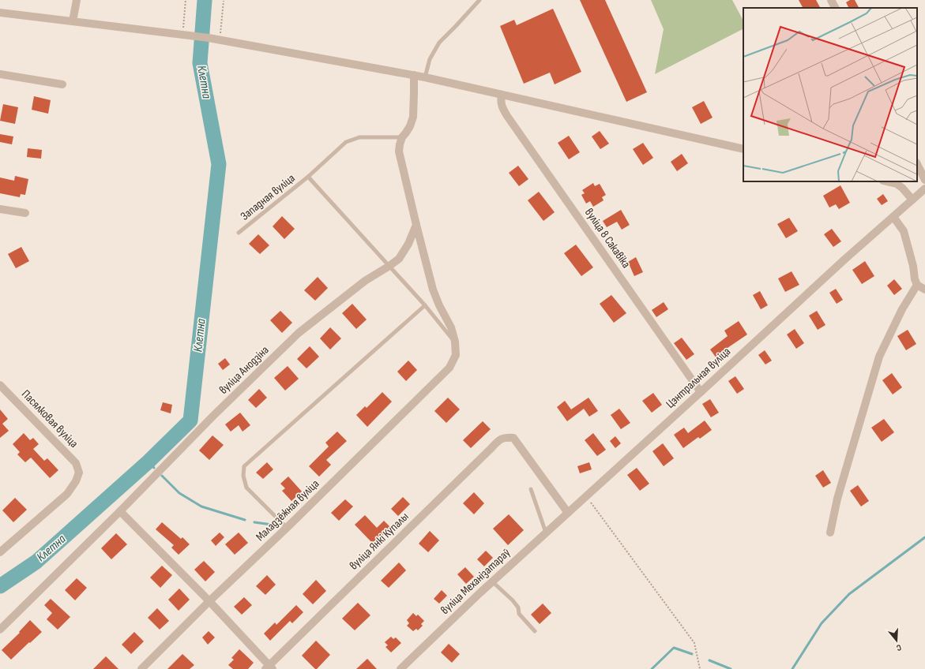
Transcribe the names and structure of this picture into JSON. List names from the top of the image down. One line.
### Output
{"streets":{"street":["вуліца 8 Сакавіка","вуліца Анодзіна","Цэнтральная вуліца","Пасялковая вуліца","Маладзёжная вуліца","вуліца Янкі Купалы","вуліца Механізатараў"],"lane":["Западная вуліца"]},"crossings":[["вуліца 8 Сакавіка","Цэнтральная вуліца"],["Цэнтральная вуліца","вуліца Янкі Купалы"],["Цэнтральная вуліца","вуліца Механізатараў"],["вуліца Янкі Купалы","вуліца Механізатараў"]],"water":["Клетна"],"north":"bottom"}
